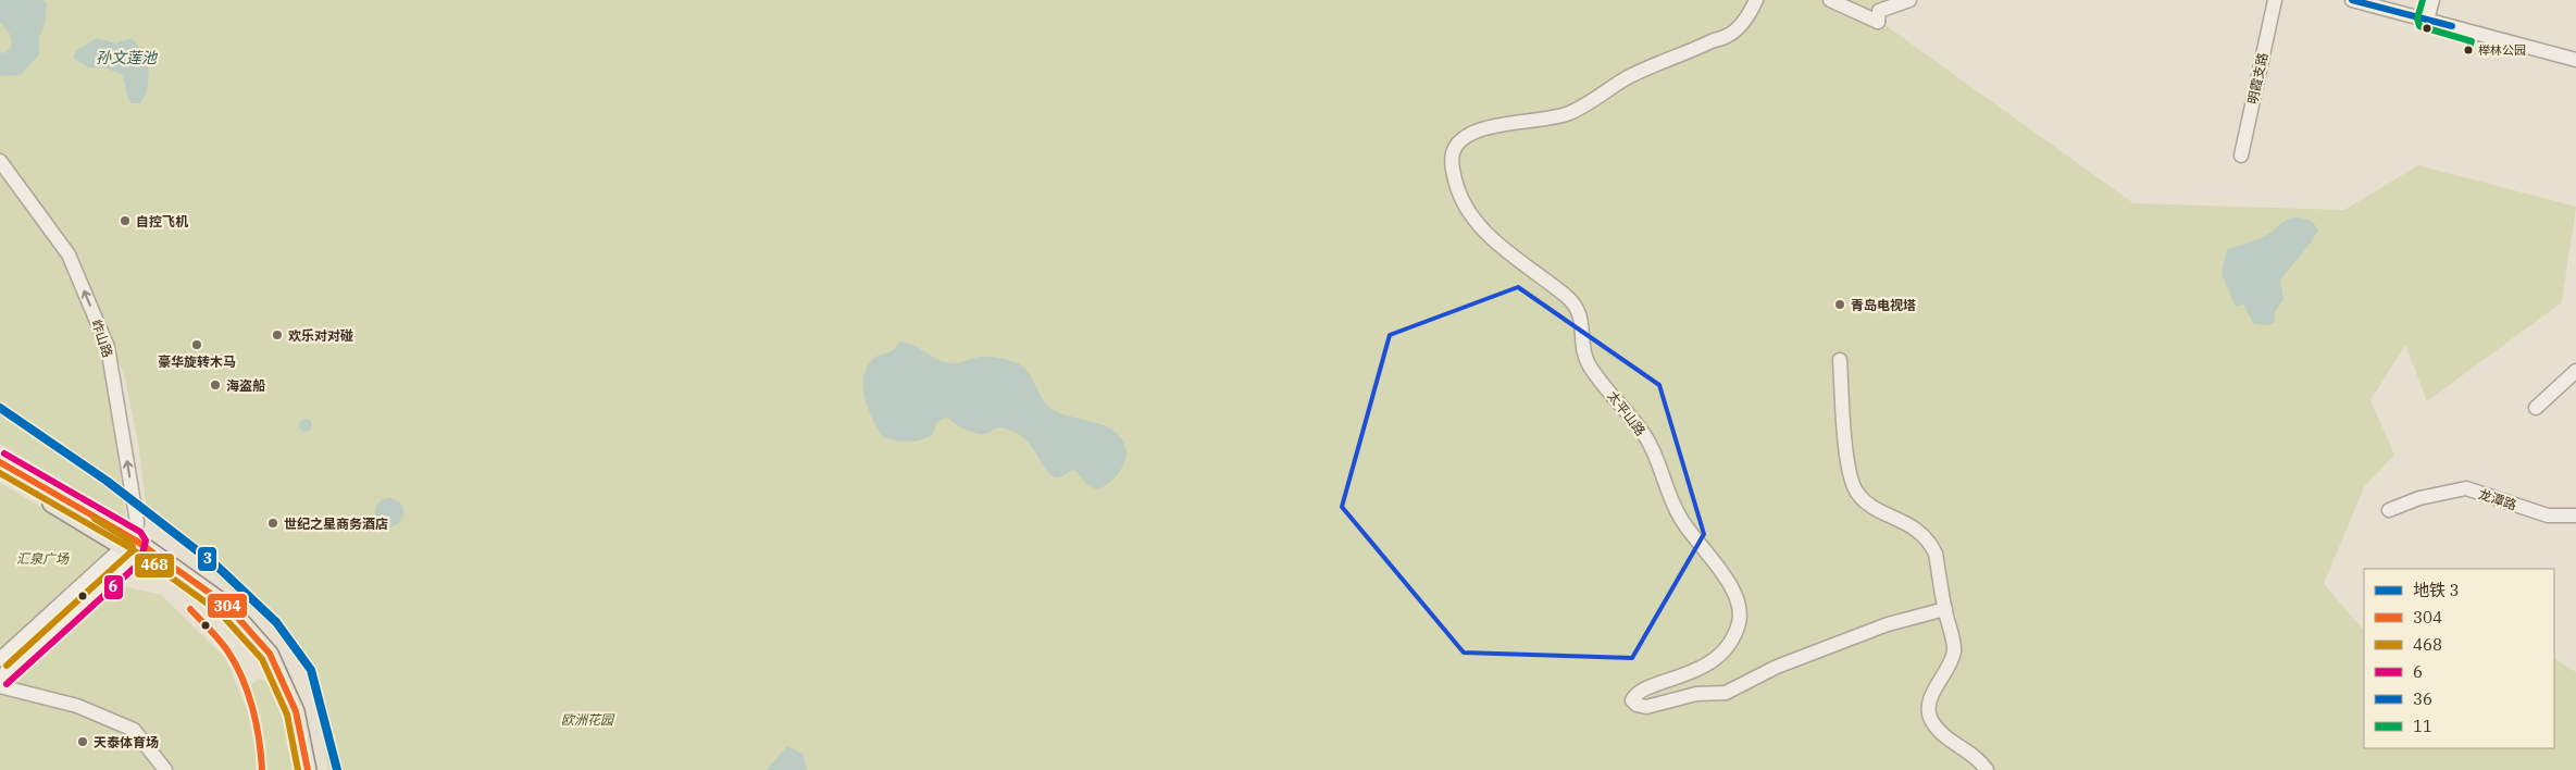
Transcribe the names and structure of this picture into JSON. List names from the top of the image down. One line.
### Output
{"streets":{"street":["明霞支路","岞山路","太平山路","龙潭路"]},"one_way":["岞山路"],"water":["孙文莲池"],"parks":["汇泉广场","欧洲花园"],"places":["榉林公园","自控飞机","青岛电视塔","欢乐对对碰","豪华旋转木马","海盗船","世纪之星商务酒店","天泰体育场"],"lines":["transit line 36","transit line 11","metro line 3","transit line 6","transit line 304","transit line 468"],"legend":["地铁 3","304","468","6","36","11"]}
